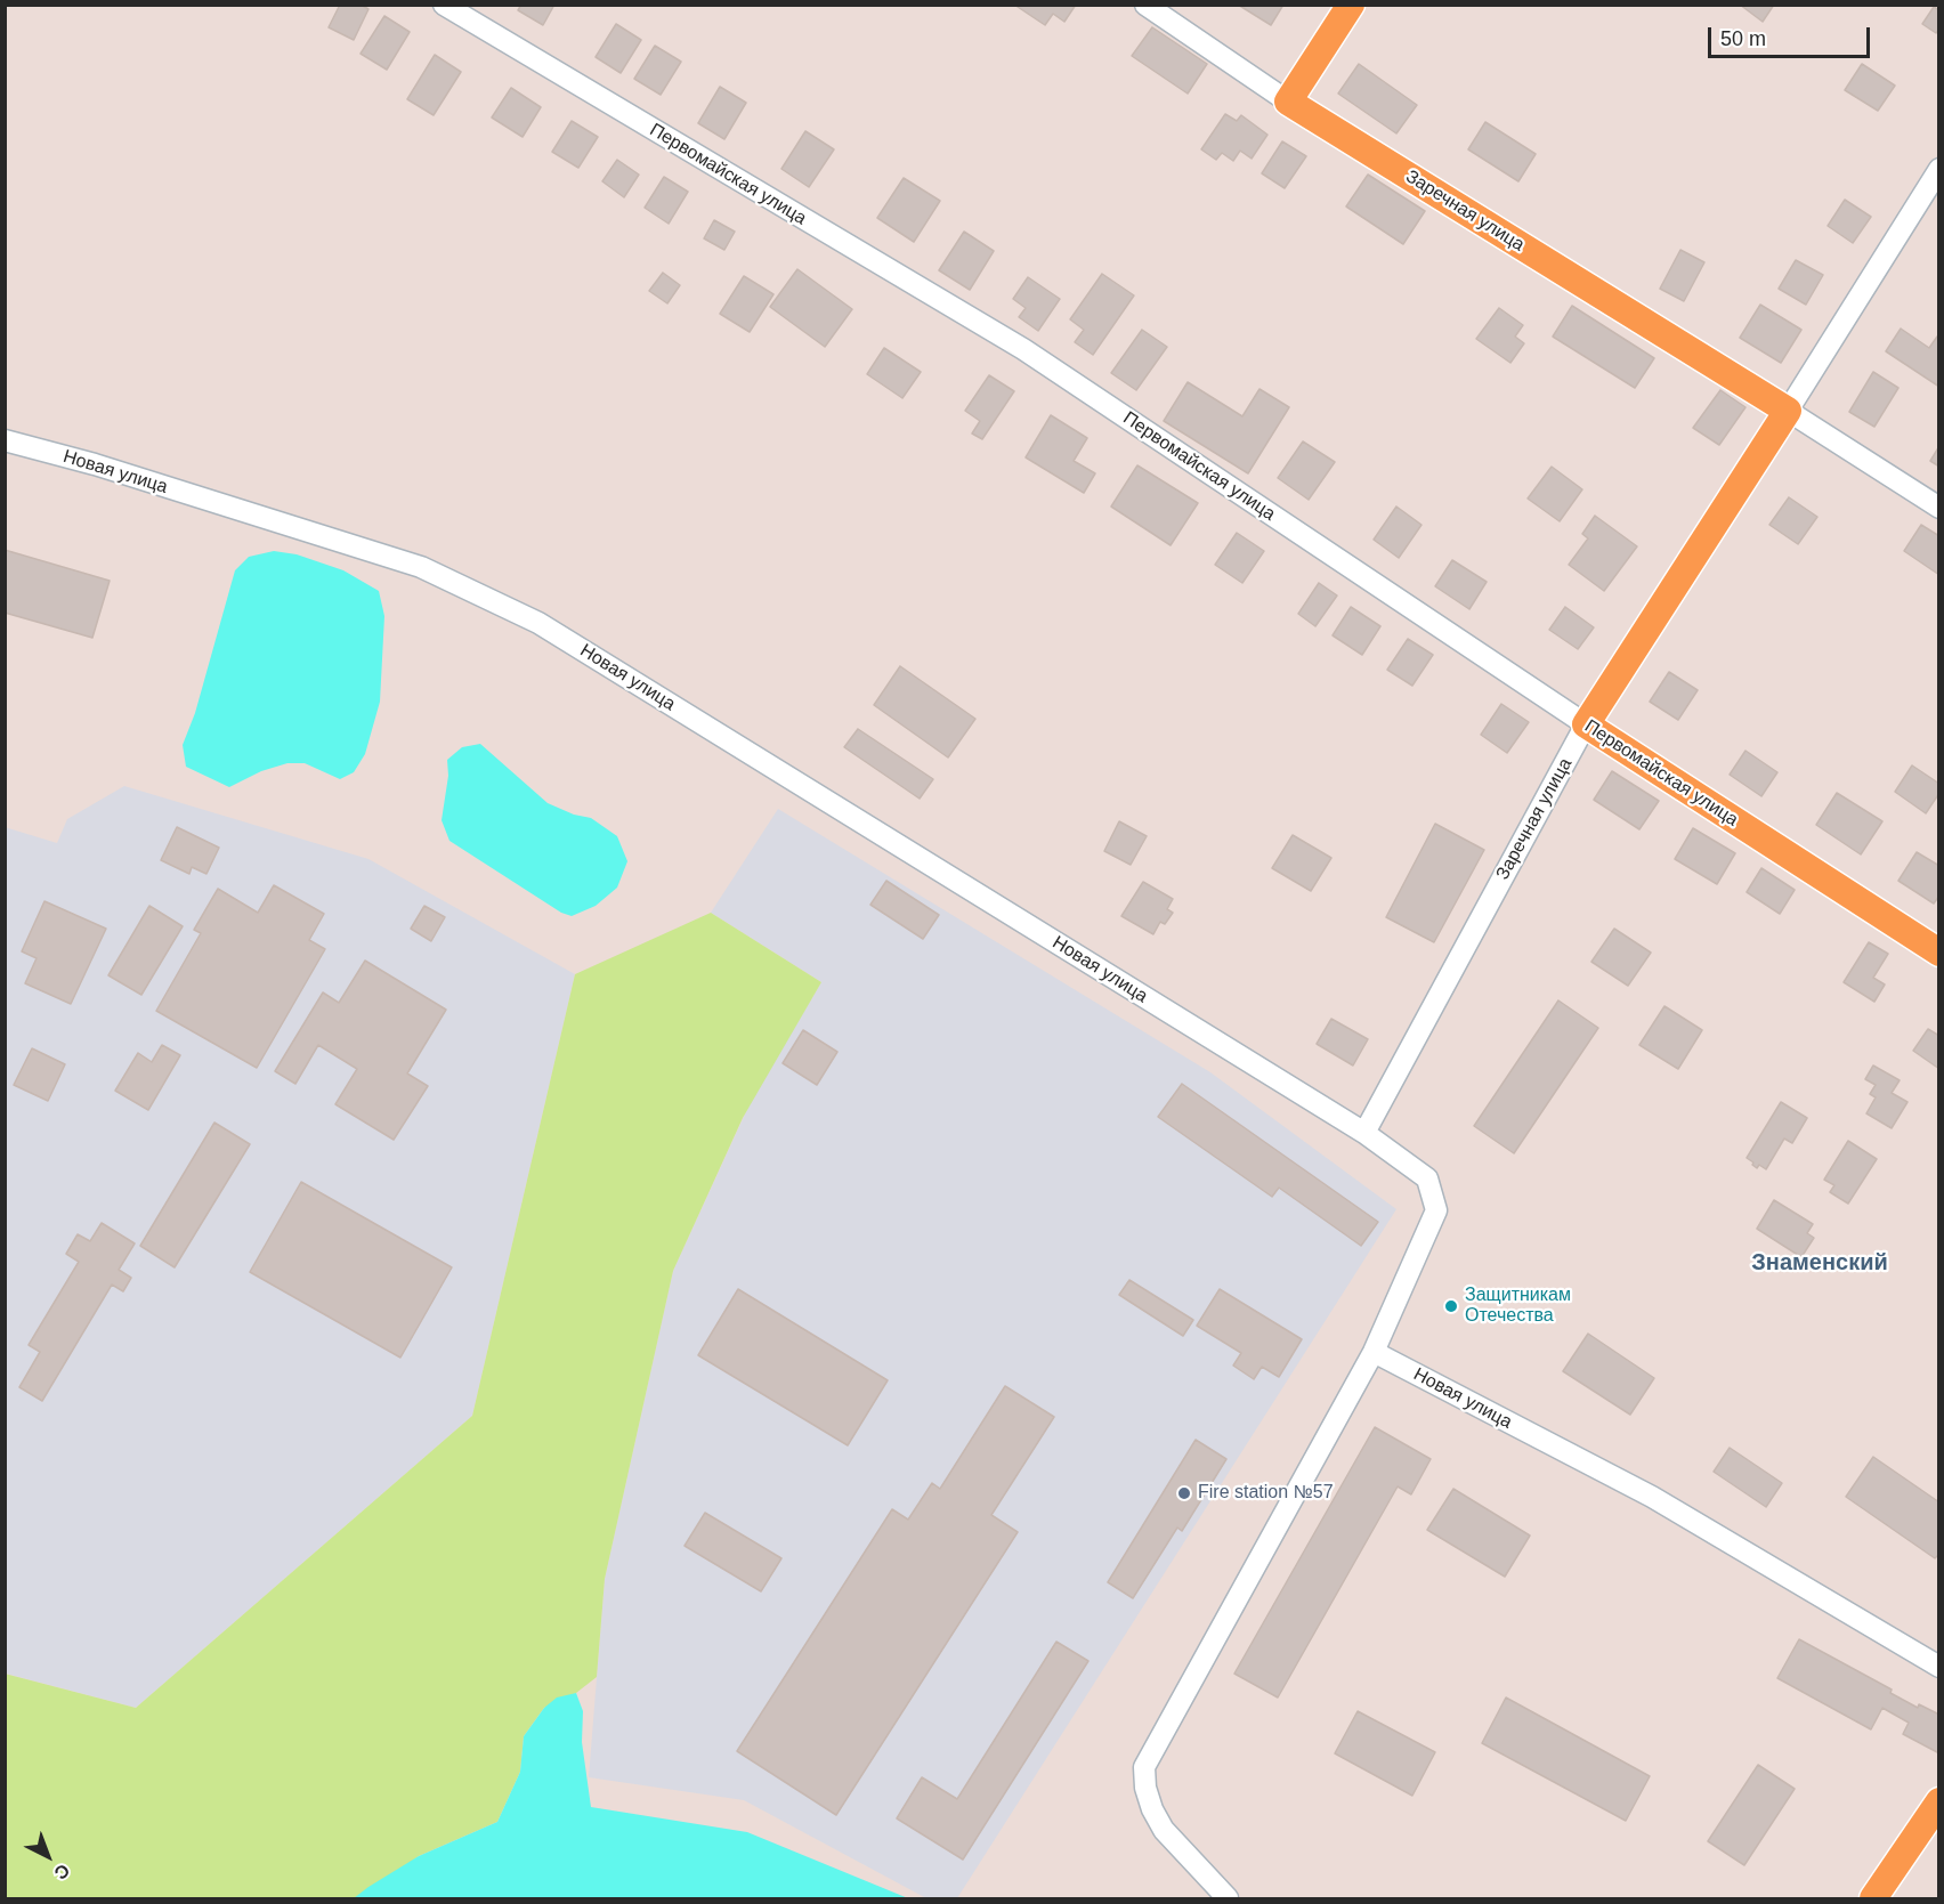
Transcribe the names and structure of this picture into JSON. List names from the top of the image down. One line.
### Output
{"streets":{"main road":["Первомайская улица","Заречная улица"],"street":["Новая улица"]},"crossings":[["Первомайская улица","Заречная улица"],["Заречная улица","Новая улица"]],"districts":["Знаменский"],"places":["Защитникам Отечества","Fire station №57"],"scale_bar":"50 m","north":"bottom right"}
